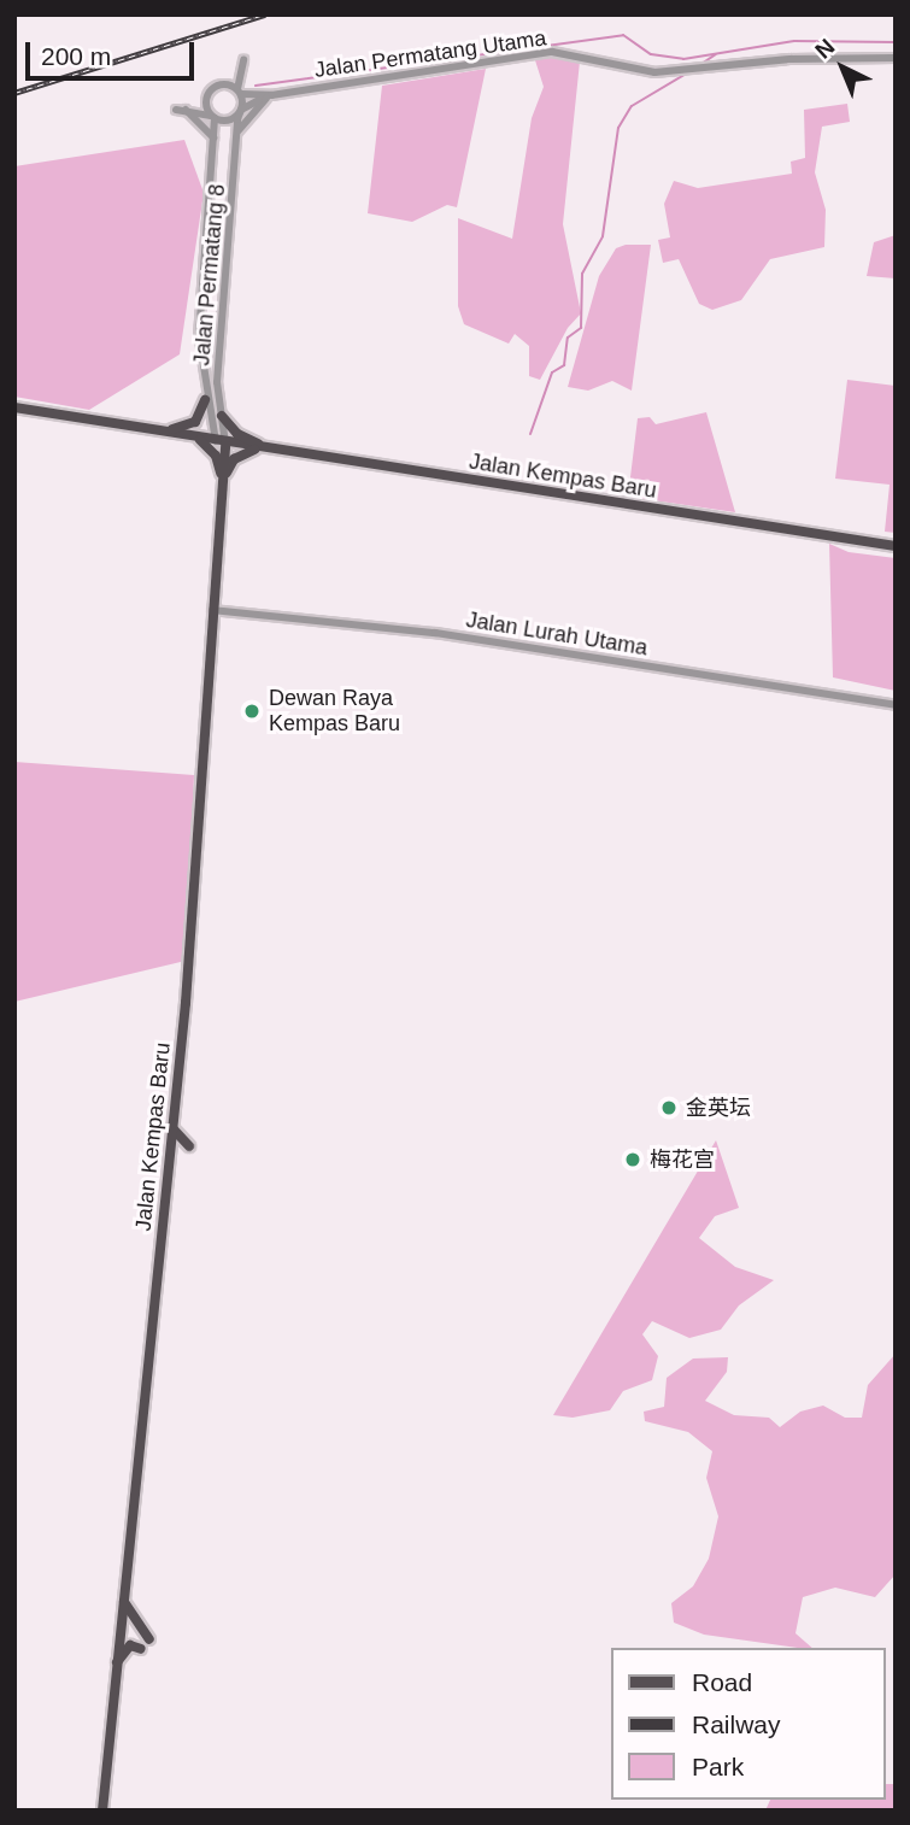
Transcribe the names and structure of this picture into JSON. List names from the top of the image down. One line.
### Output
{"streets":{"main road":["Jalan Kempas Baru"],"street":["Jalan Permatang Utama","Jalan Permatang 8","Jalan Lurah Utama"]},"crossings":[["Jalan Permatang Utama","Jalan Permatang 8"],["Jalan Permatang 8","Jalan Kempas Baru"],["Jalan Kempas Baru","Jalan Lurah Utama"]],"places":["Dewan Raya Kempas Baru","金英坛","梅花宫"],"legend":["Road","Railway","Park"],"scale_bar":"200 m","north":"top left"}
